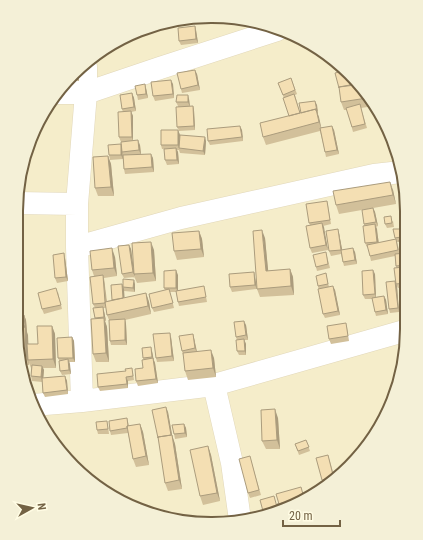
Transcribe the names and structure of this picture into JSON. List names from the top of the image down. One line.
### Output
{"scale_bar":"20 m","north":"right"}
